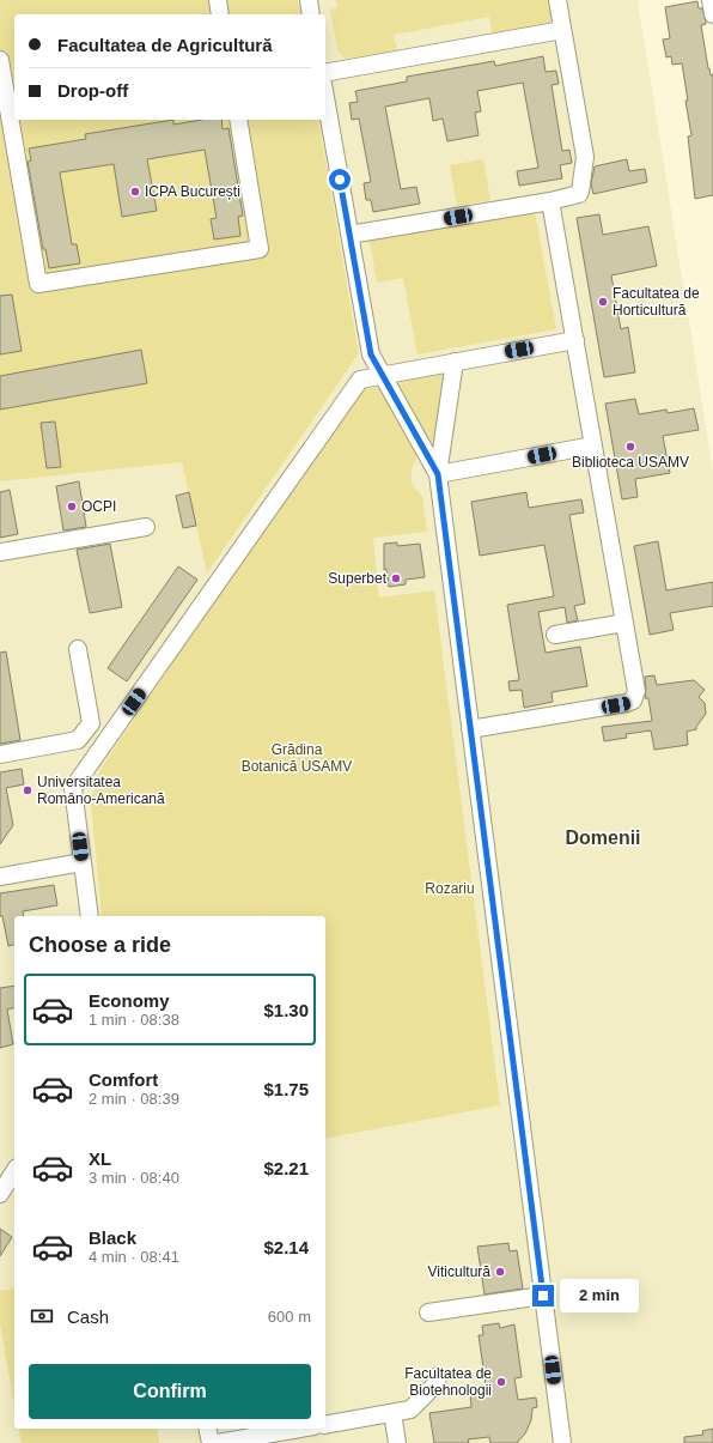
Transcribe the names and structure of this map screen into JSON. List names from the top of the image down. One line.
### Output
{"districts":["Domenii"],"parks":["Grădina Botanică USAMV","Rozariu"],"places":["ICPA București","Facultatea de Horticultură","Biblioteca USAMV","OCPI","Superbet","Universitatea Româno-Americană","Viticultură","Facultatea de Biotehnologii"],"page":{"banner":["Facultatea de Agricultură","Drop-off"],"heading":"Choose a ride","list":[{"name":"Economy","note":"1 min · 08:38","value":"$1.30"},{"name":"Comfort","note":"2 min · 08:39","value":"$1.75"},{"name":"XL","note":"3 min · 08:40","value":"$2.21"},{"name":"Black","note":"4 min · 08:41","value":"$2.14"}],"bubble":"2 min","pay":["Cash","600 m"],"buttons":"Confirm"}}
